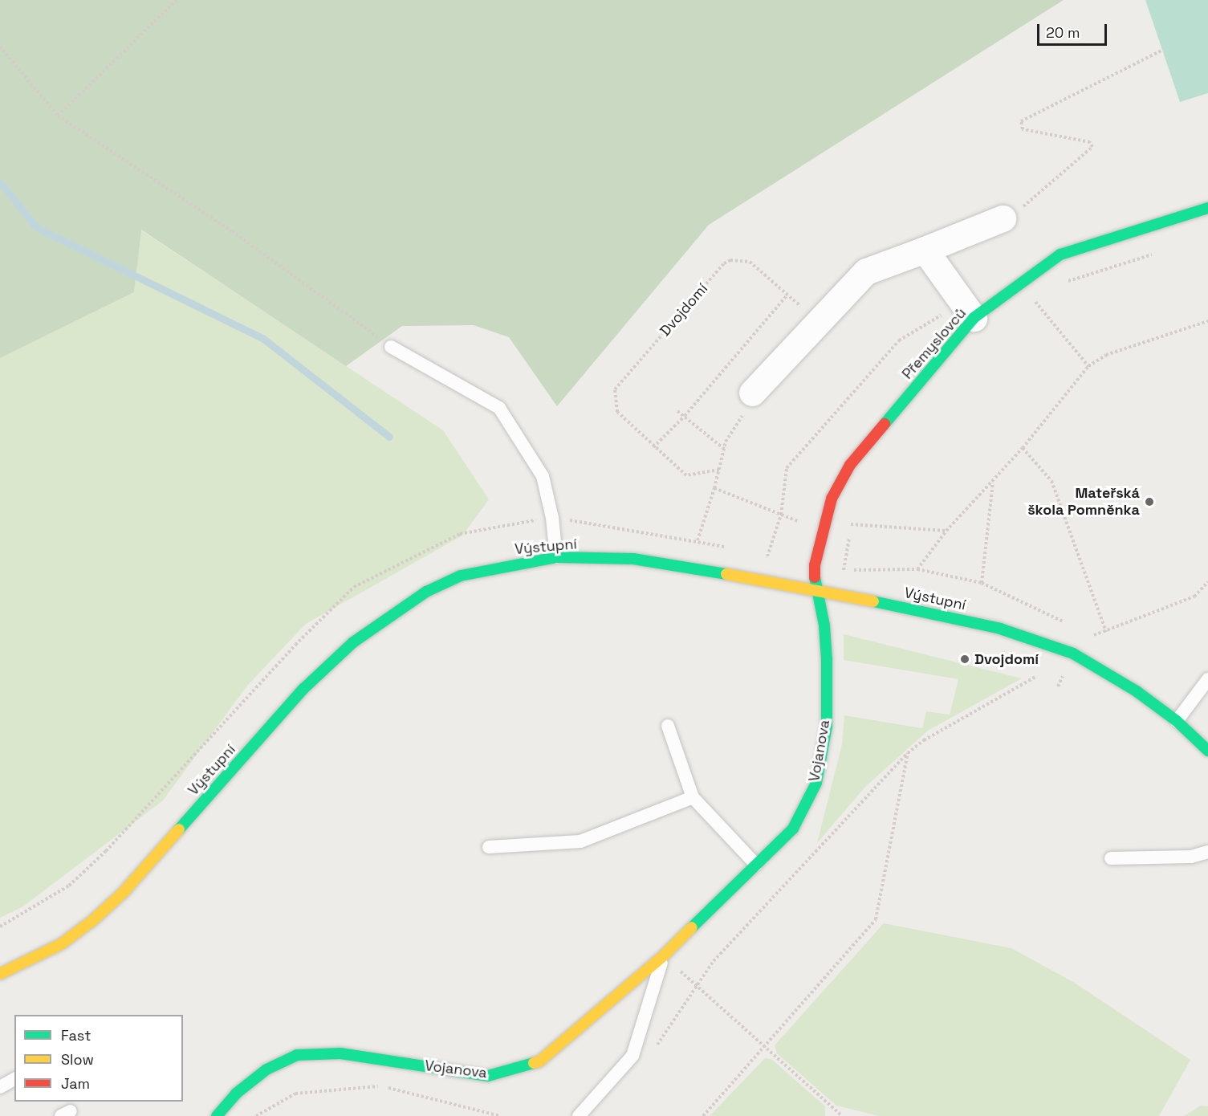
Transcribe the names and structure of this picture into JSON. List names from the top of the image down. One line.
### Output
{"streets":{"street":["Přemyslovců","Výstupní","Vojanova"],"path":["Dvojdomí"]},"crossings":[["Přemyslovců","Výstupní"],["Přemyslovců","Vojanova"],["Výstupní","Vojanova"]],"places":["Mateřská škola Pomněnka","Dvojdomí"],"legend":["Fast","Slow","Jam"],"scale_bar":"20 m"}
